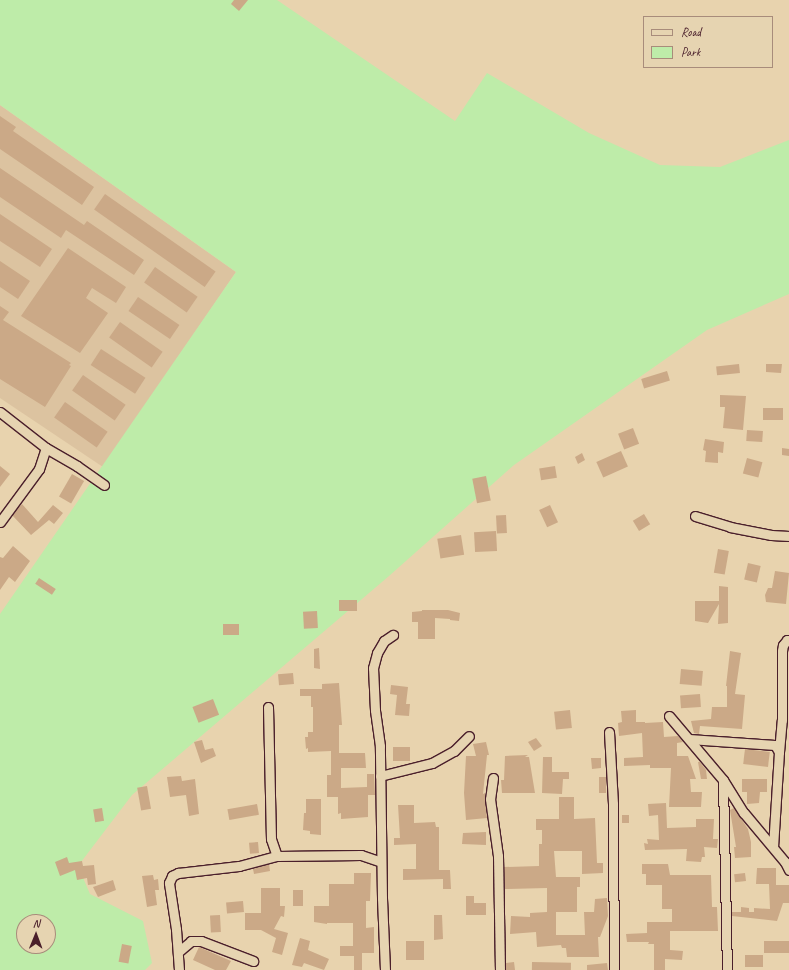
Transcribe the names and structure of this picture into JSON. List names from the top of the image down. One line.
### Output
{"legend":["Road","Park"],"north":"top"}
